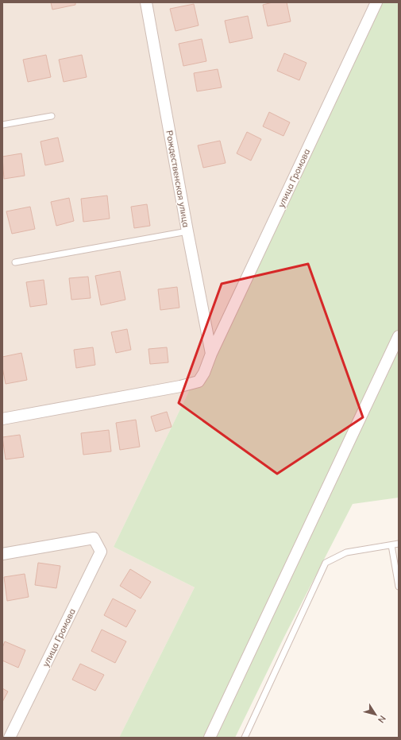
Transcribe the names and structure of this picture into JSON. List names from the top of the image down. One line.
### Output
{"streets":{"street":["улица Громова","Рождественская улица"]},"crossings":[["улица Громова","Рождественская улица"]],"north":"bottom right"}
